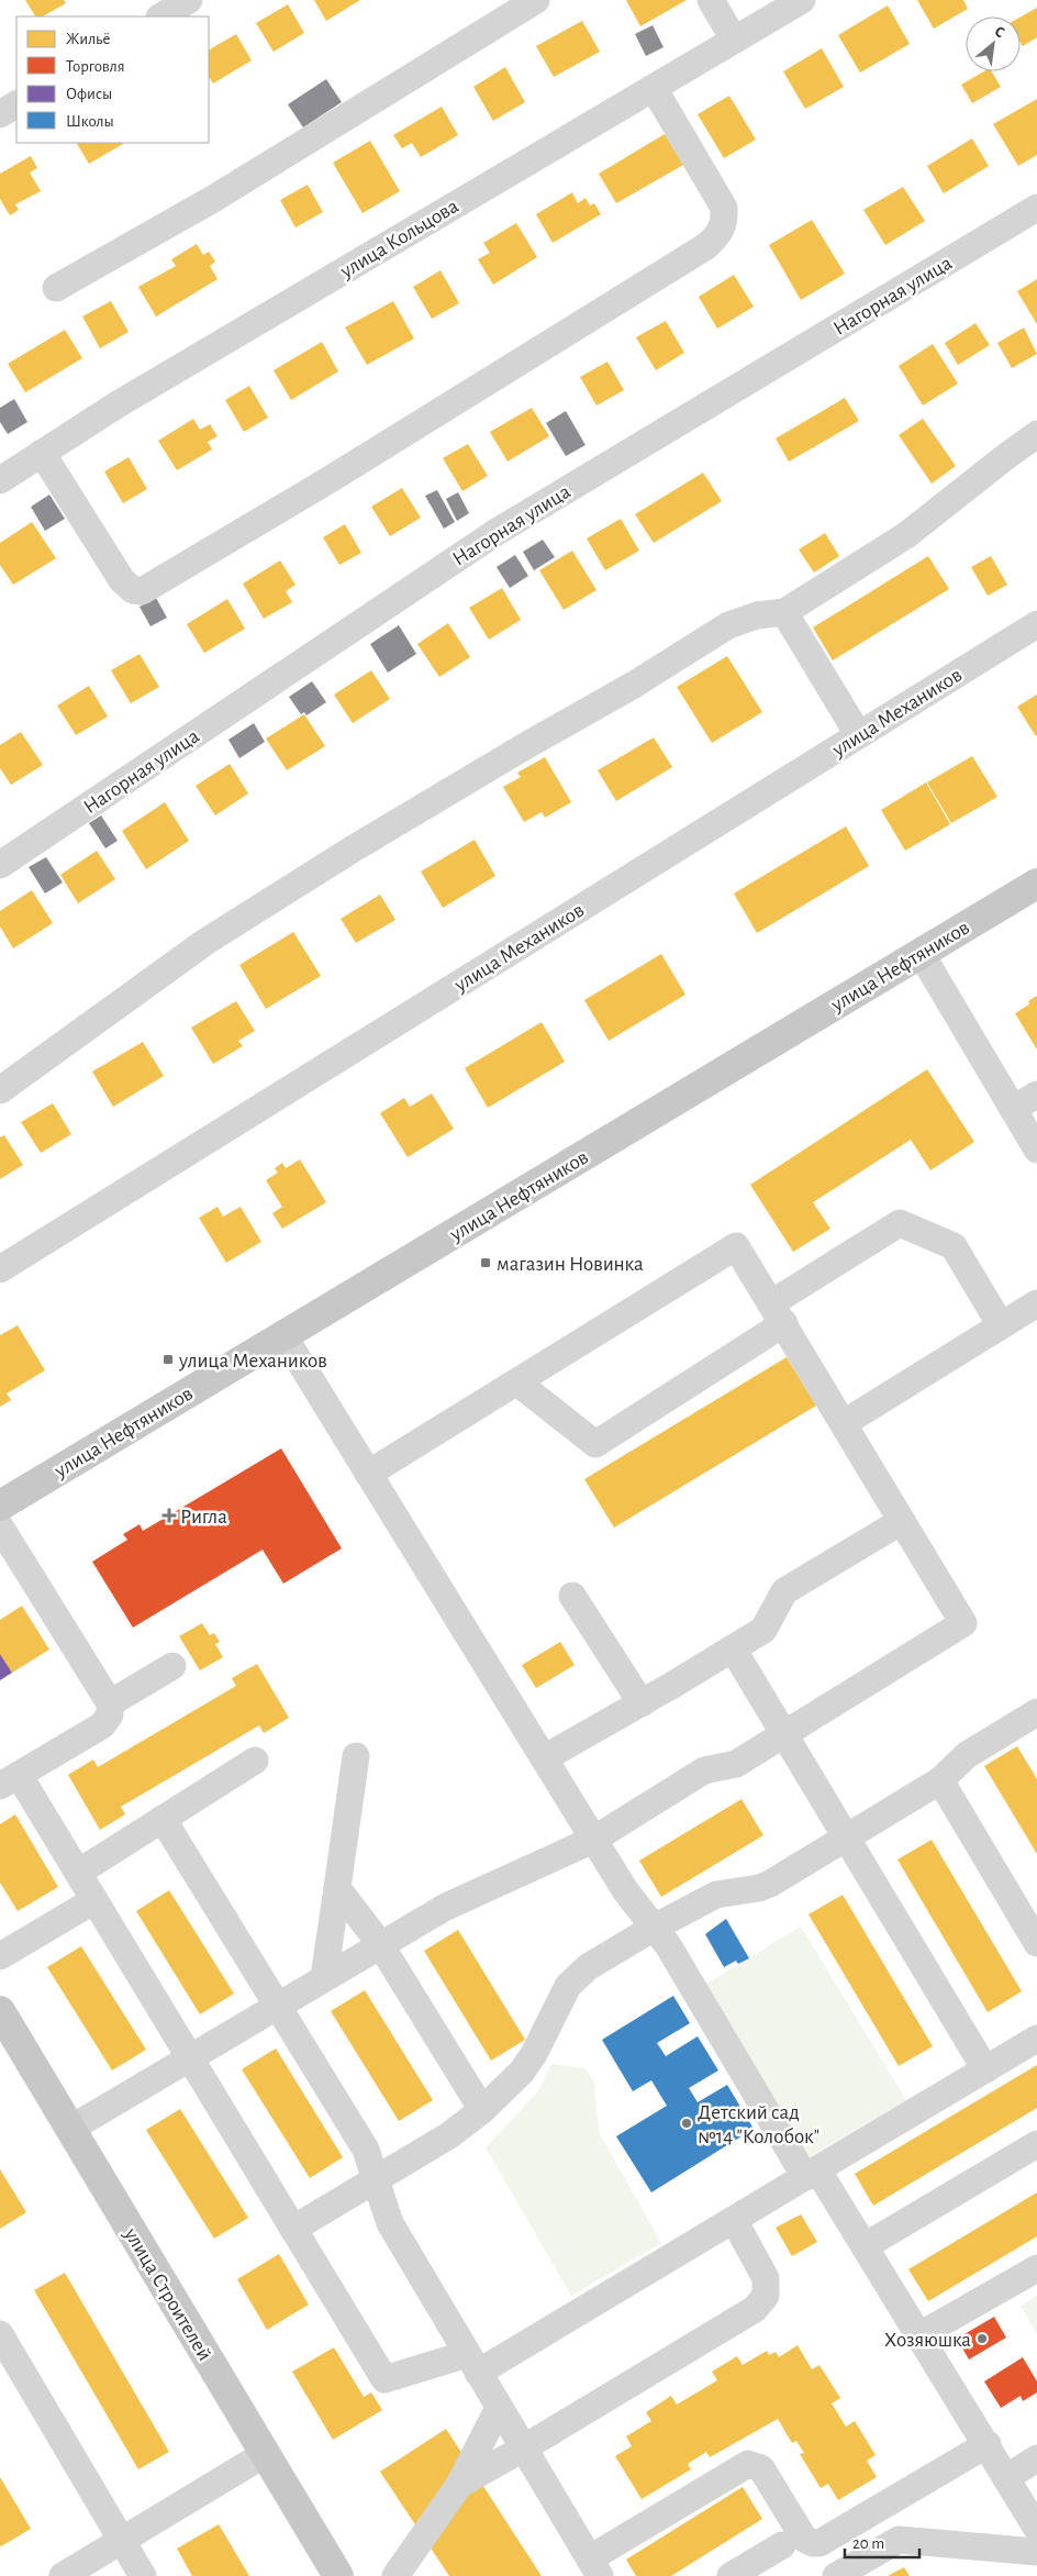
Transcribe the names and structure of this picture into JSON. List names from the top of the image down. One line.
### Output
{"streets":{"main road":["улица Нефтяников","улица Строителей"],"street":["улица Кольцова","Нагорная улица","улица Механиков"]},"places":{"transit":["магазин Новинка","улица Механиков"],"health":["Ригла"],"other":["Детский сад №14 \"Колобок\"","Хозяюшка"]},"legend":["Жильё","Торговля","Офисы","Школы"],"scale_bar":"20 m","north":"top right"}
